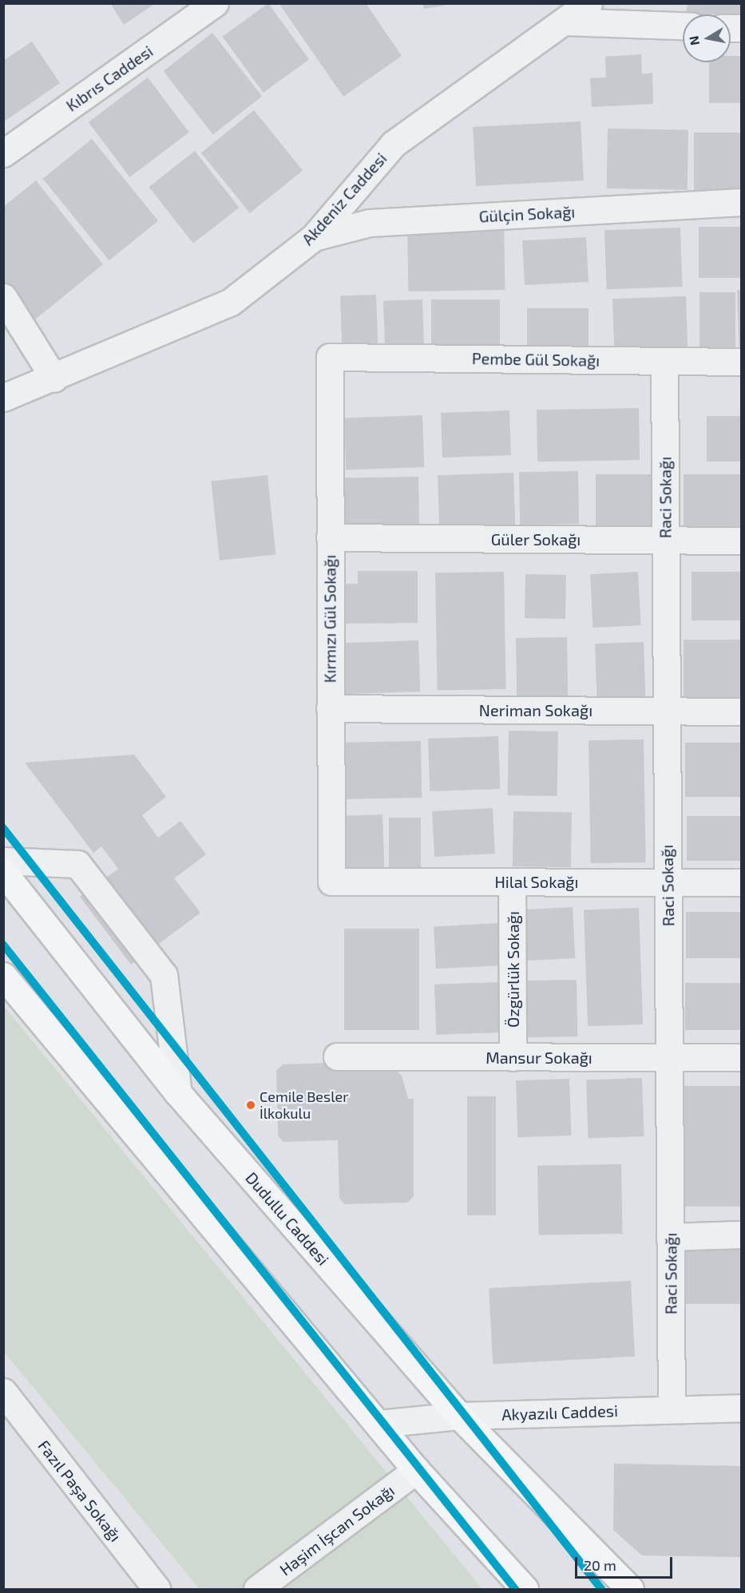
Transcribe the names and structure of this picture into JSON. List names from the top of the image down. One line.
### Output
{"streets":{"main road":["Dudullu Caddesi"],"street":["Kıbrıs Caddesi","Akdeniz Caddesi","Gülçin Sokağı","Pembe Gül Sokağı","Raci Sokağı","Güler Sokağı","Kırmızı Gül Sokağı","Neriman Sokağı","Hilal Sokağı","Özgürlük Sokağı","Mansur Sokağı","Akyazılı Caddesi","Fazıl Paşa Sokağı","Haşim İşcan Sokağı"]},"crossings":[["Akdeniz Caddesi","Gülçin Sokağı"],["Pembe Gül Sokağı","Raci Sokağı"],["Pembe Gül Sokağı","Kırmızı Gül Sokağı"],["Raci Sokağı","Güler Sokağı"],["Raci Sokağı","Neriman Sokağı"],["Raci Sokağı","Hilal Sokağı"],["Raci Sokağı","Mansur Sokağı"],["Raci Sokağı","Akyazılı Caddesi"],["Güler Sokağı","Kırmızı Gül Sokağı"],["Kırmızı Gül Sokağı","Neriman Sokağı"],["Kırmızı Gül Sokağı","Hilal Sokağı"],["Hilal Sokağı","Özgürlük Sokağı"],["Özgürlük Sokağı","Mansur Sokağı"],["Dudullu Caddesi","Akyazılı Caddesi"]],"places":["Cemile Besler İlkokulu"],"scale_bar":"20 m","north":"left"}
